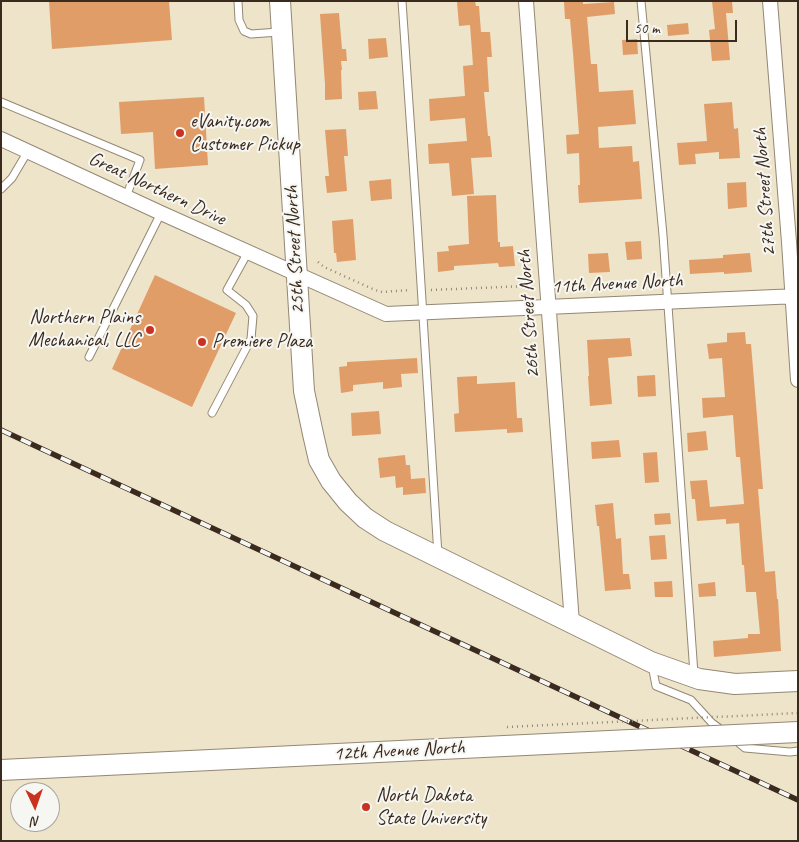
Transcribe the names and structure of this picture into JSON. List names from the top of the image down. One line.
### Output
{"streets":{"street":["Great Northern Drive","27th Street North","25th Street North","11th Avenue North","26th Street North","12th Avenue North"]},"crossings":[["Great Northern Drive","25th Street North"],["Great Northern Drive","11th Avenue North"],["27th Street North","11th Avenue North"],["25th Street North","11th Avenue North"],["11th Avenue North","26th Street North"]],"places":["eVanity.com Customer Pickup","Northern Plains Mechanical, LLC","Premiere Plaza","North Dakota State University"],"scale_bar":"50 m","north":"bottom"}
